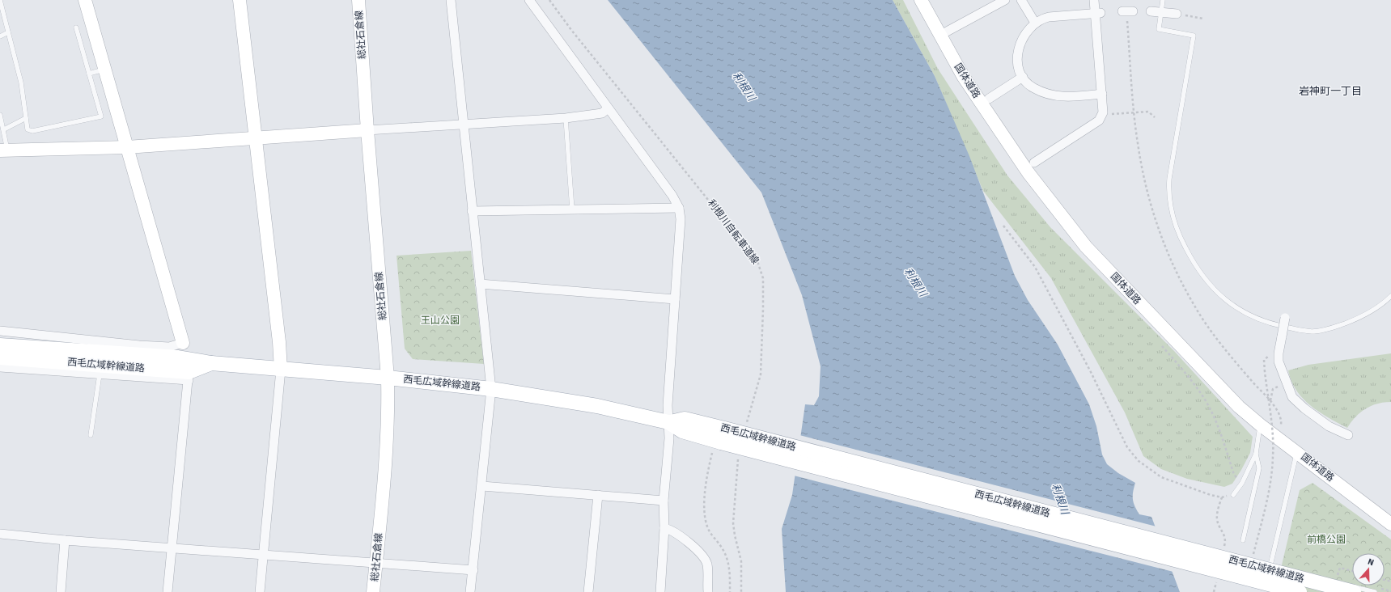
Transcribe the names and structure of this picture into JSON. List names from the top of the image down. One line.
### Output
{"streets":{"main road":["西毛広域幹線道路"],"street":["総社石倉線","国体道路"],"path":["利根川自転車道線"]},"crossings":[["総社石倉線","西毛広域幹線道路"]],"districts":["岩神町一丁目"],"water":["利根川"],"parks":["王山公園","前橋公園"],"north":"top"}
